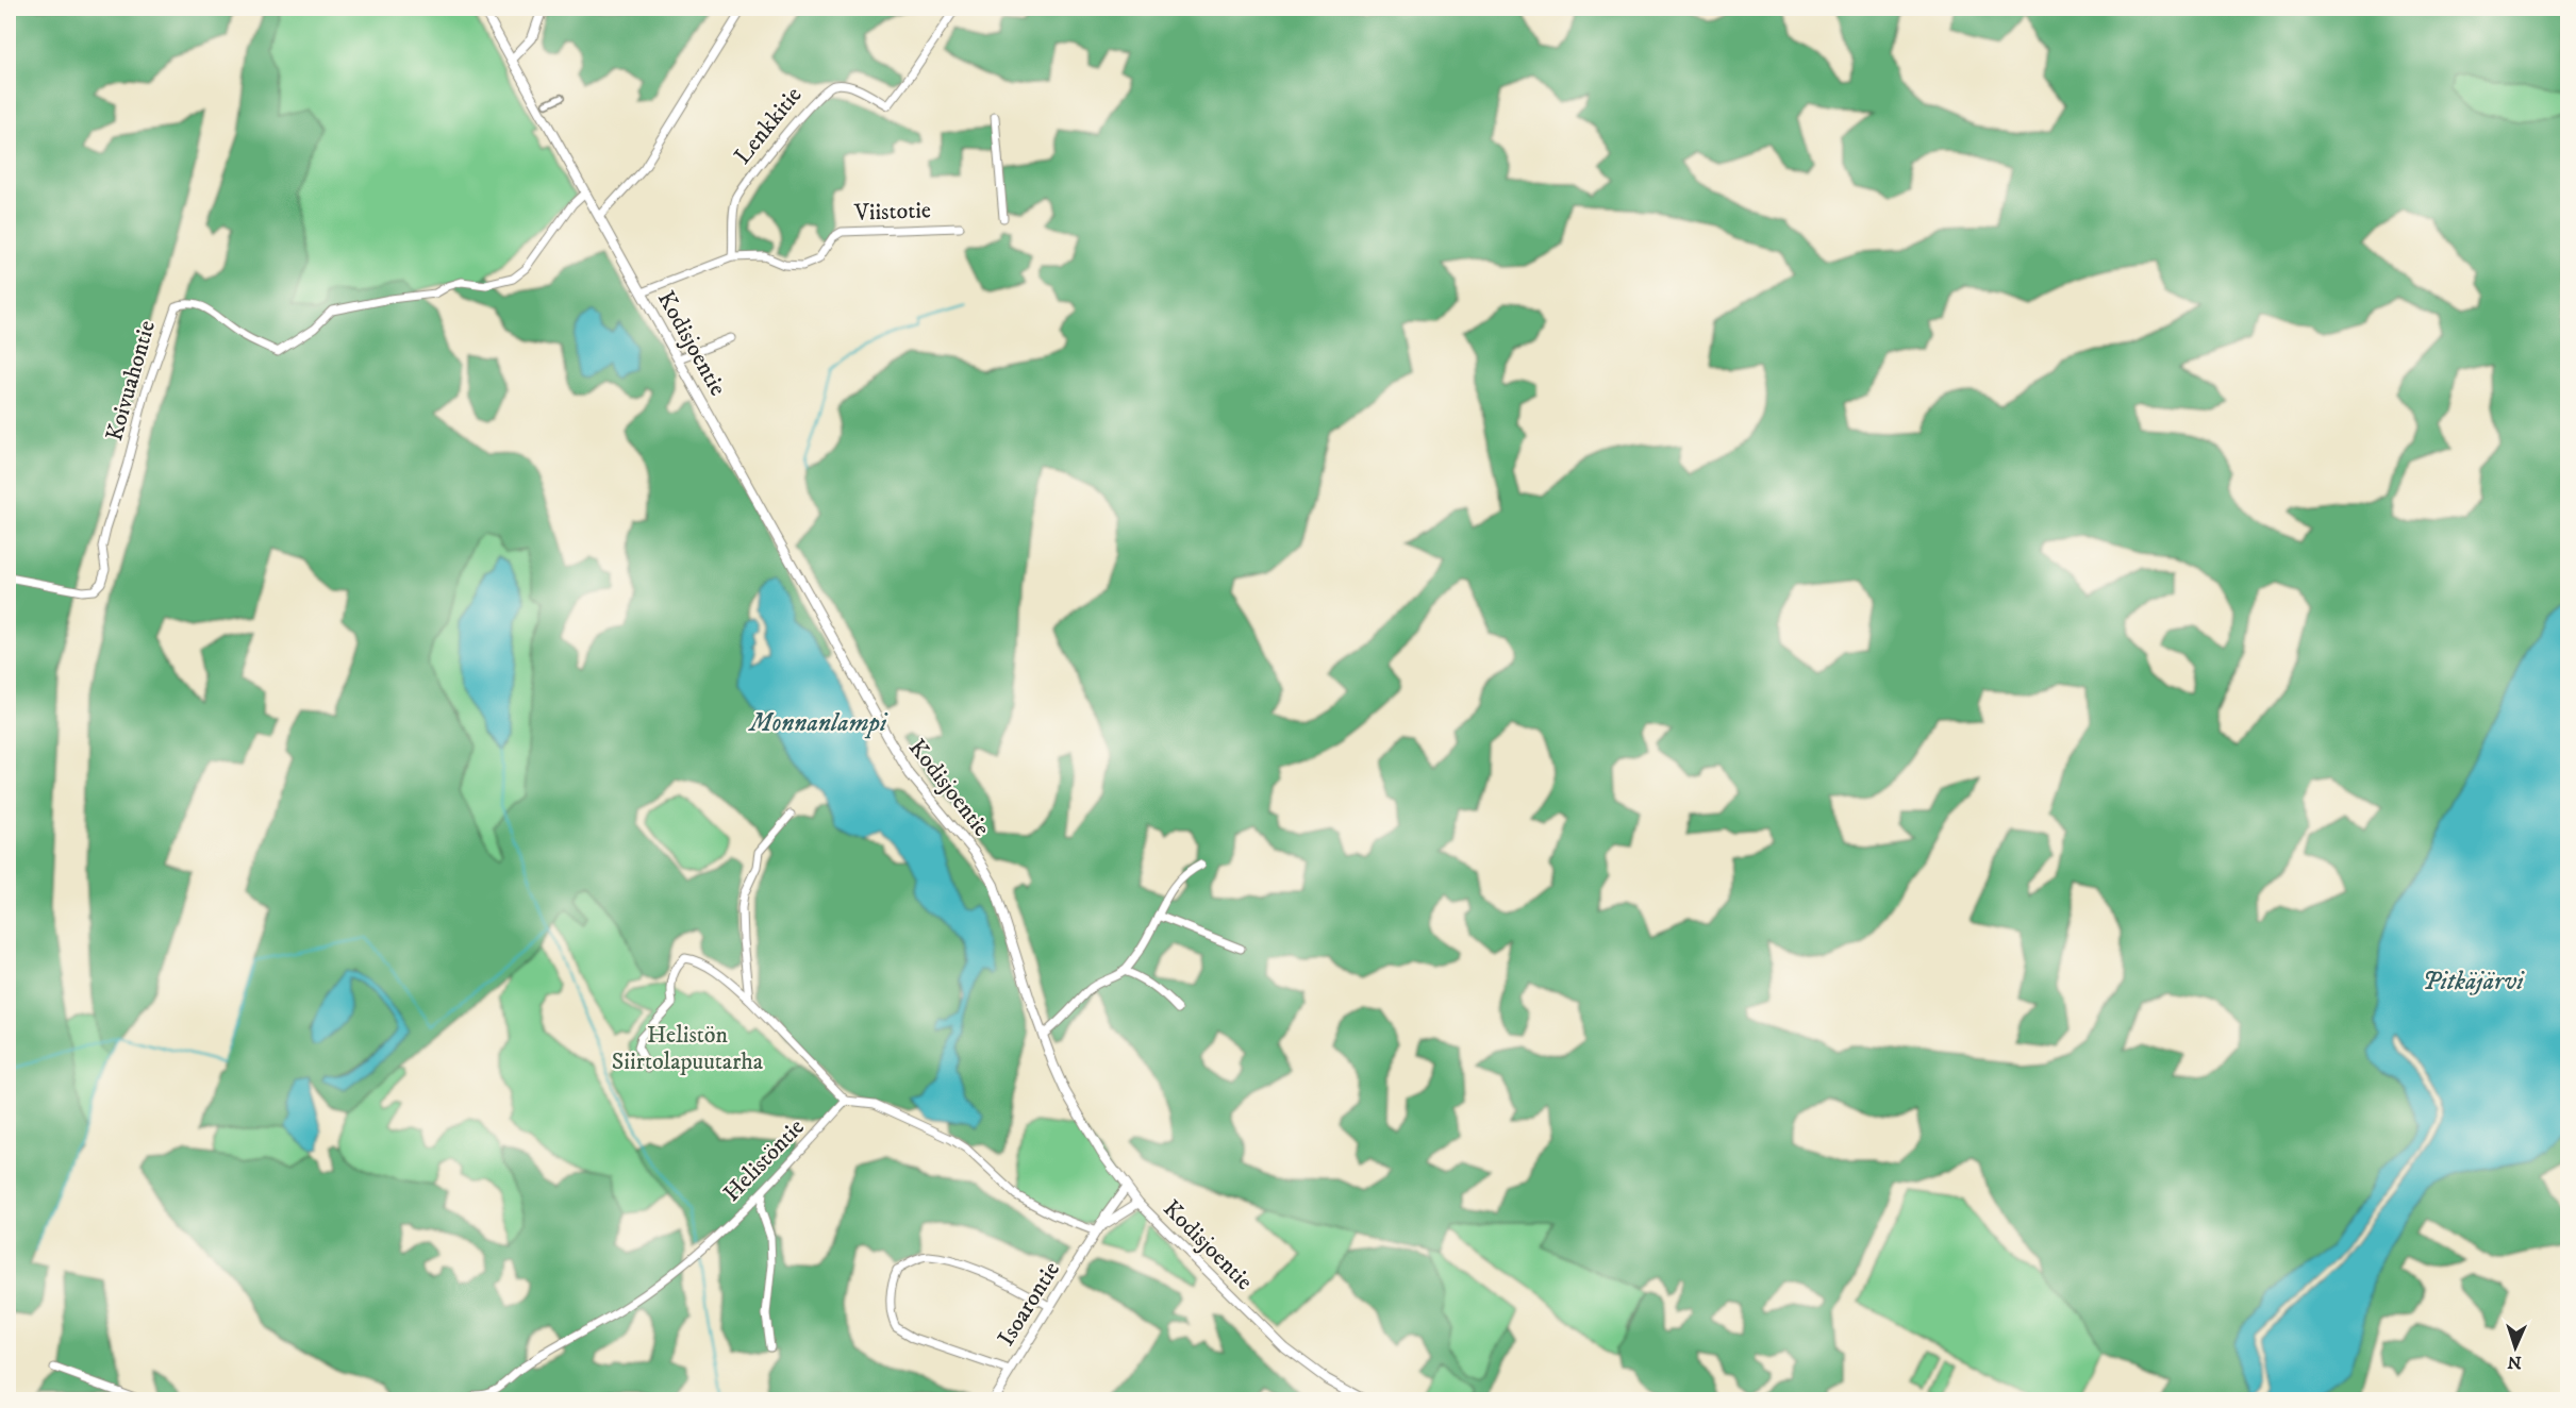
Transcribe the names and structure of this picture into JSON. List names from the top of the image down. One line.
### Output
{"streets":{"street":["Lenkkitie","Viistotie","Kodisjoentie","Koivuahontie","Helistöntie","Isoarontie"]},"crossings":[["Lenkkitie","Viistotie"],["Viistotie","Kodisjoentie"],["Kodisjoentie","Koivuahontie"],["Kodisjoentie","Isoarontie"]],"water":["Monnanlampi","Pitkäjärvi"],"parks":["Helistön Siirtolapuutarha"],"north":"bottom"}
